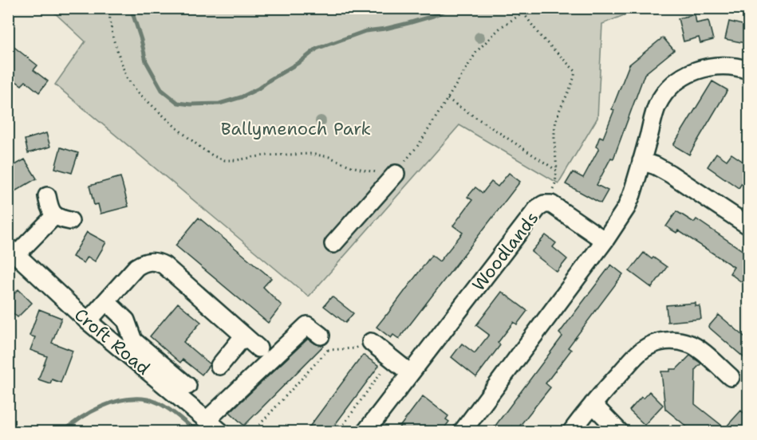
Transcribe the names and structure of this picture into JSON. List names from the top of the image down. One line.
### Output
{"streets":{"street":["Woodlands","Croft Road"]},"parks":["Ballymenoch Park"]}
